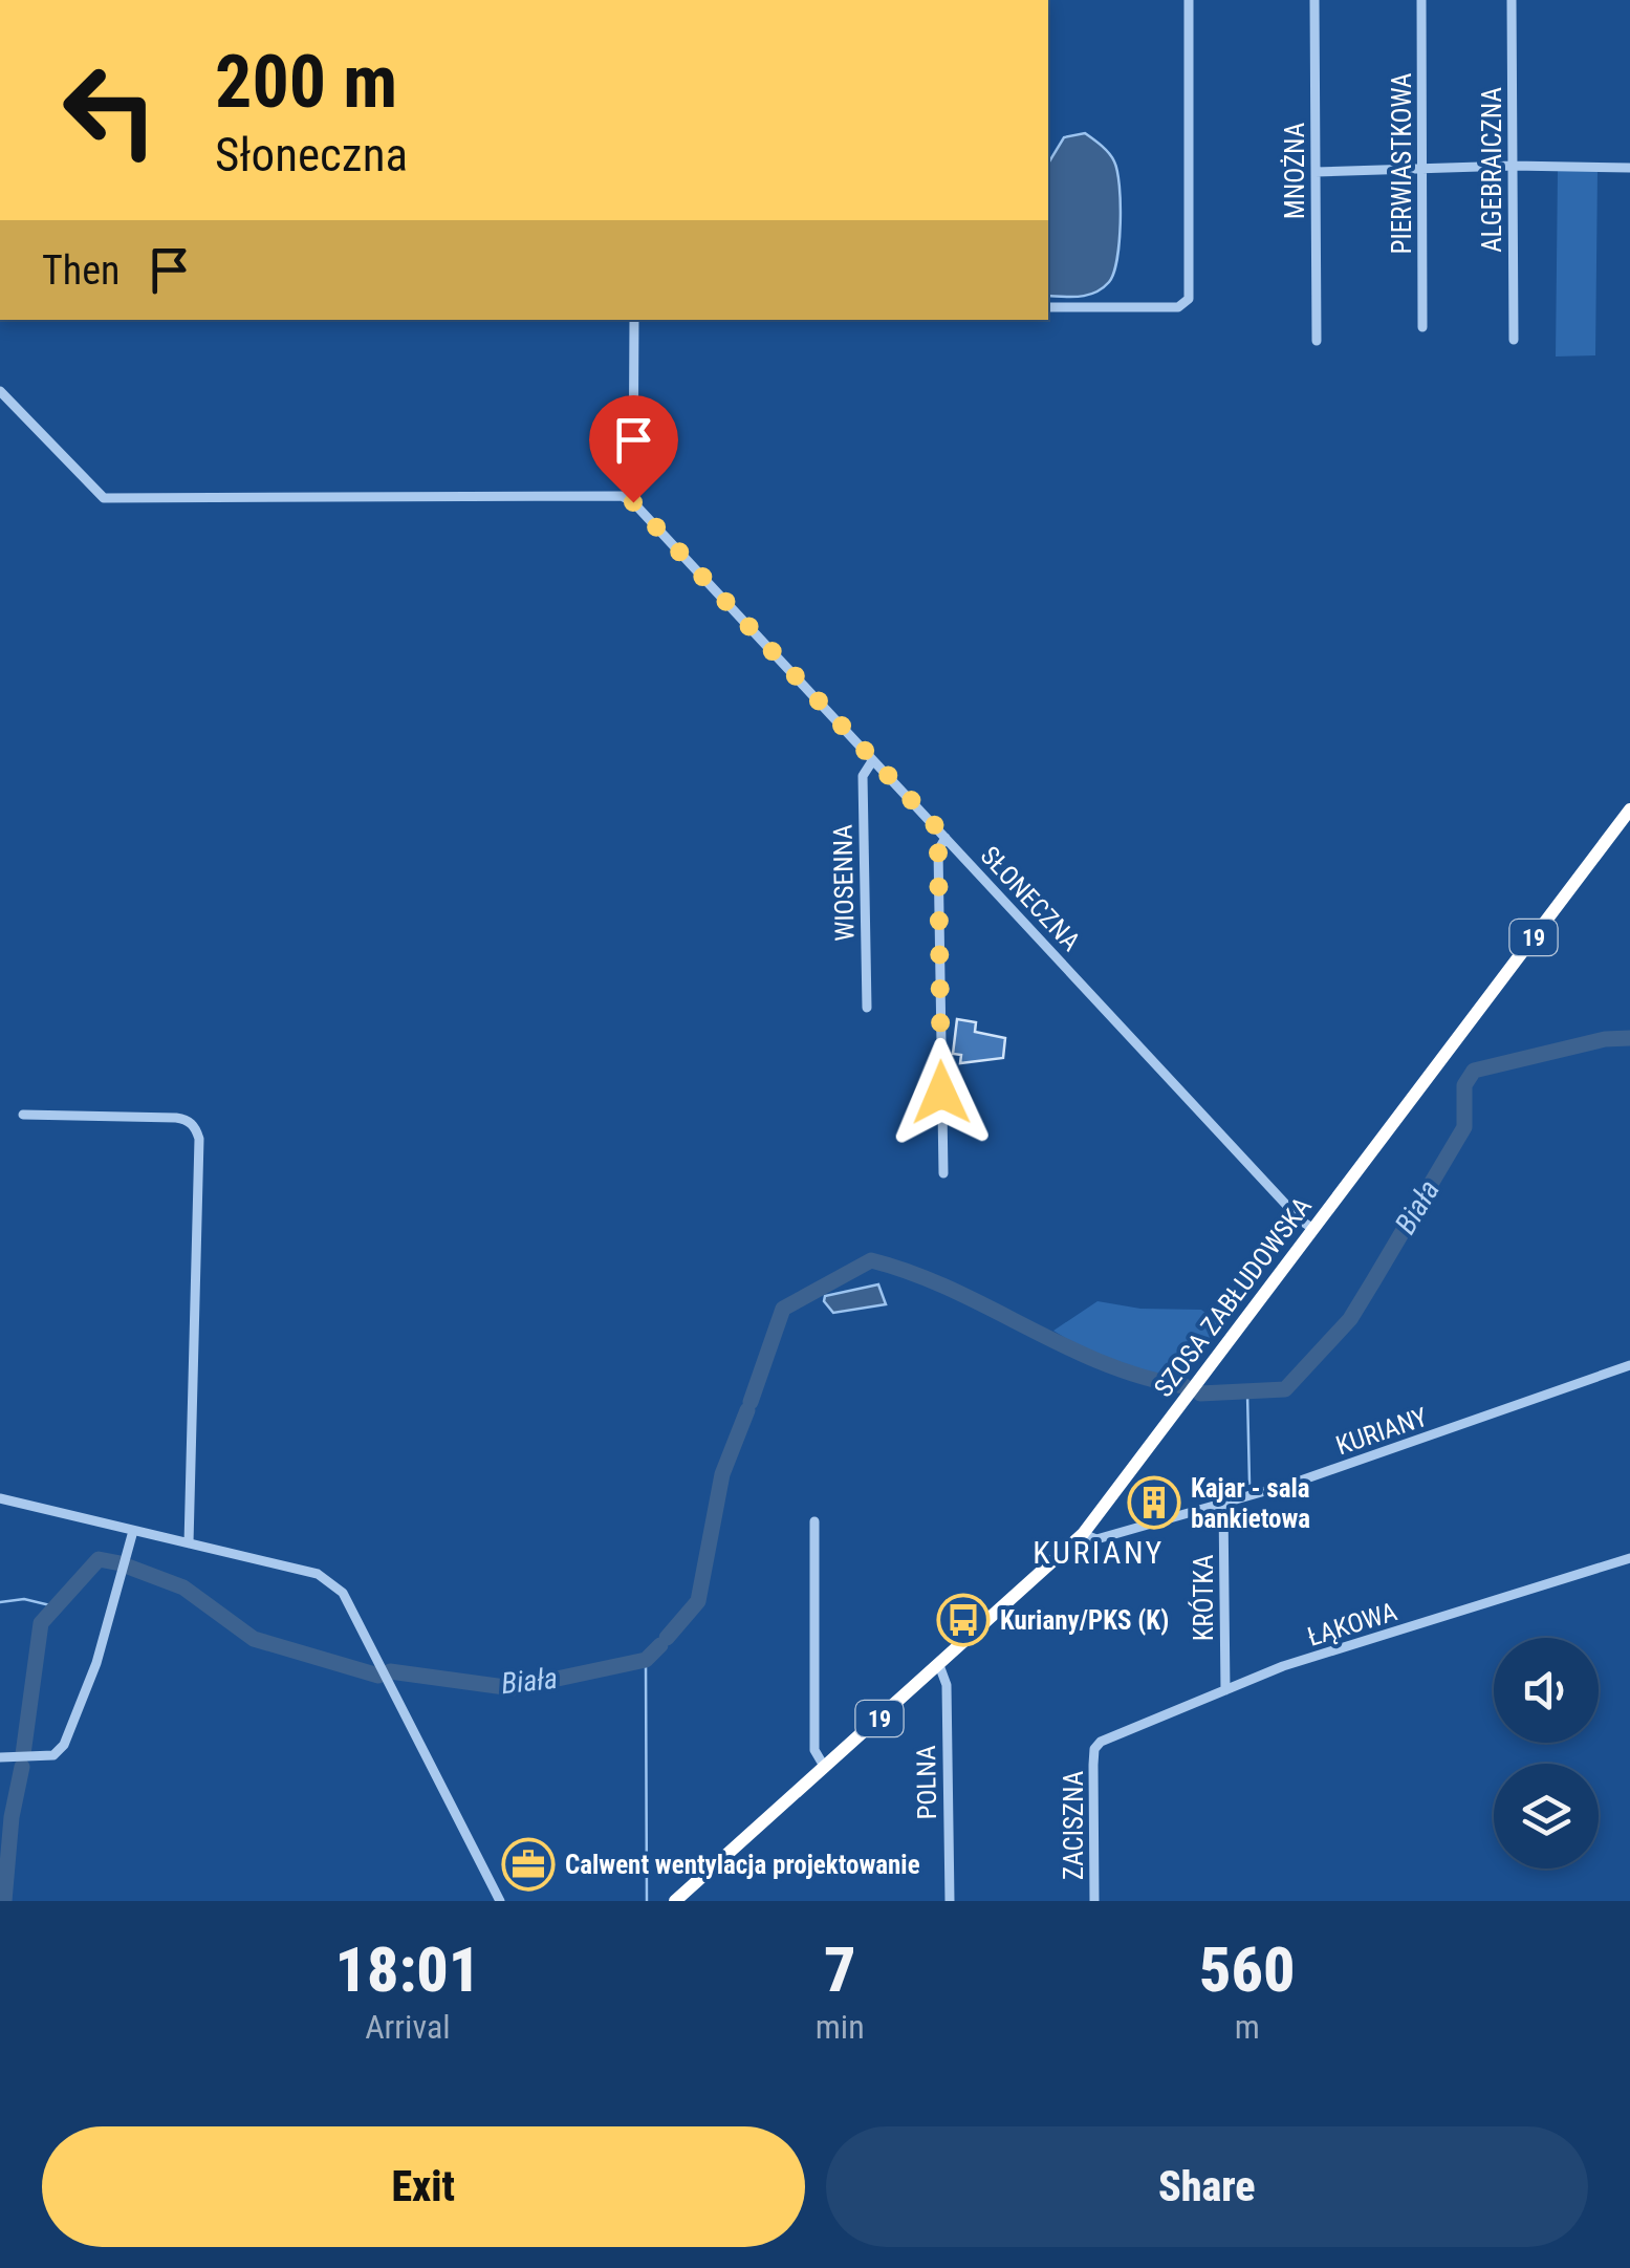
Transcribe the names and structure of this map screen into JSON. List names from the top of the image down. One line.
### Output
{"streets":{"highway":["19","SZOSA ZABŁUDOWSKA"],"street":["PIERWIASTKOWA","ALGEBRAICZNA","MNOŻNA","WIOSENNA","SŁONECZNA","KURIANY","KRÓTKA","ŁĄKOWA","POLNA","ZACISZNA"]},"crossings":[["WIOSENNA","SŁONECZNA"],["SŁONECZNA","SZOSA ZABŁUDOWSKA"],["SZOSA ZABŁUDOWSKA","KURIANY"],["SZOSA ZABŁUDOWSKA","POLNA"],["KURIANY","KRÓTKA"],["KRÓTKA","ŁĄKOWA"],["ŁĄKOWA","ZACISZNA"]],"districts":["KURIANY"],"water":["Biała"],"places":{"building":["Kajar - sala bankietowa"],"bus stop":["Kuriany/PKS (K)"],"office":["Calwent wentylacja projektowanie"]},"page":{"turn":["200 m","Słoneczna"],"then":"Then","eta":["18:01","Arrival","7","min","560","m"],"buttons":["Exit","Share"]}}
